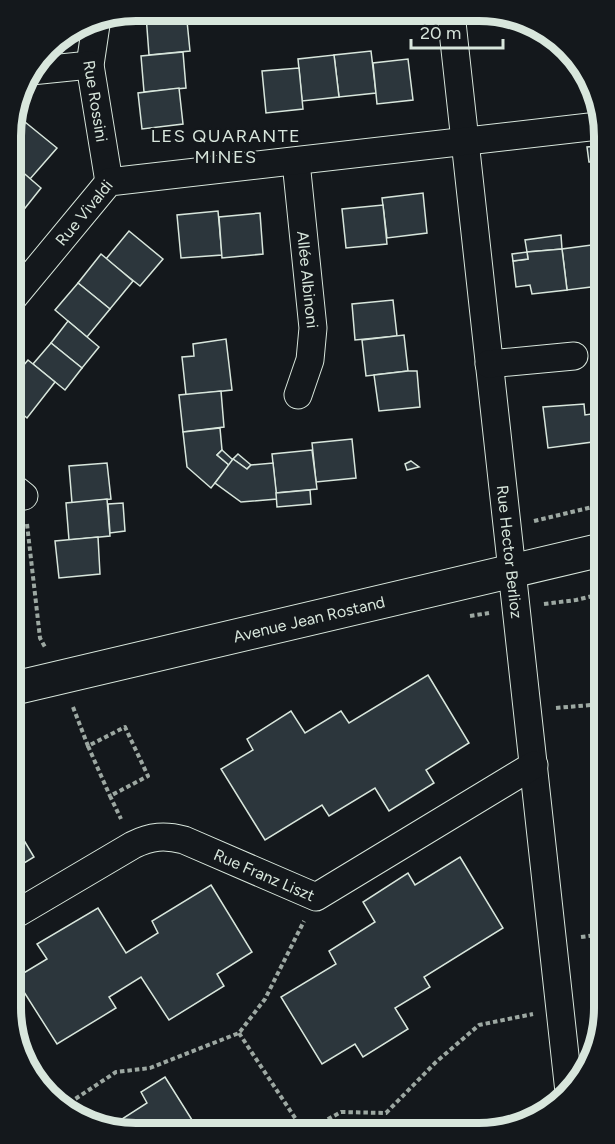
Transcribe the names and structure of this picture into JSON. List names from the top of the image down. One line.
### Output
{"streets":{"street":["Rue Rossini","Rue Vivaldi","Allée Albinoni","Rue Hector Berlioz","Avenue Jean Rostand","Rue Franz Liszt"]},"crossings":[["Rue Rossini","Rue Vivaldi"],["Rue Vivaldi","Allée Albinoni"],["Rue Vivaldi","Rue Hector Berlioz"],["Rue Hector Berlioz","Avenue Jean Rostand"],["Rue Hector Berlioz","Rue Franz Liszt"]],"districts":["LES QUARANTE MINES"],"scale_bar":"20 m"}
